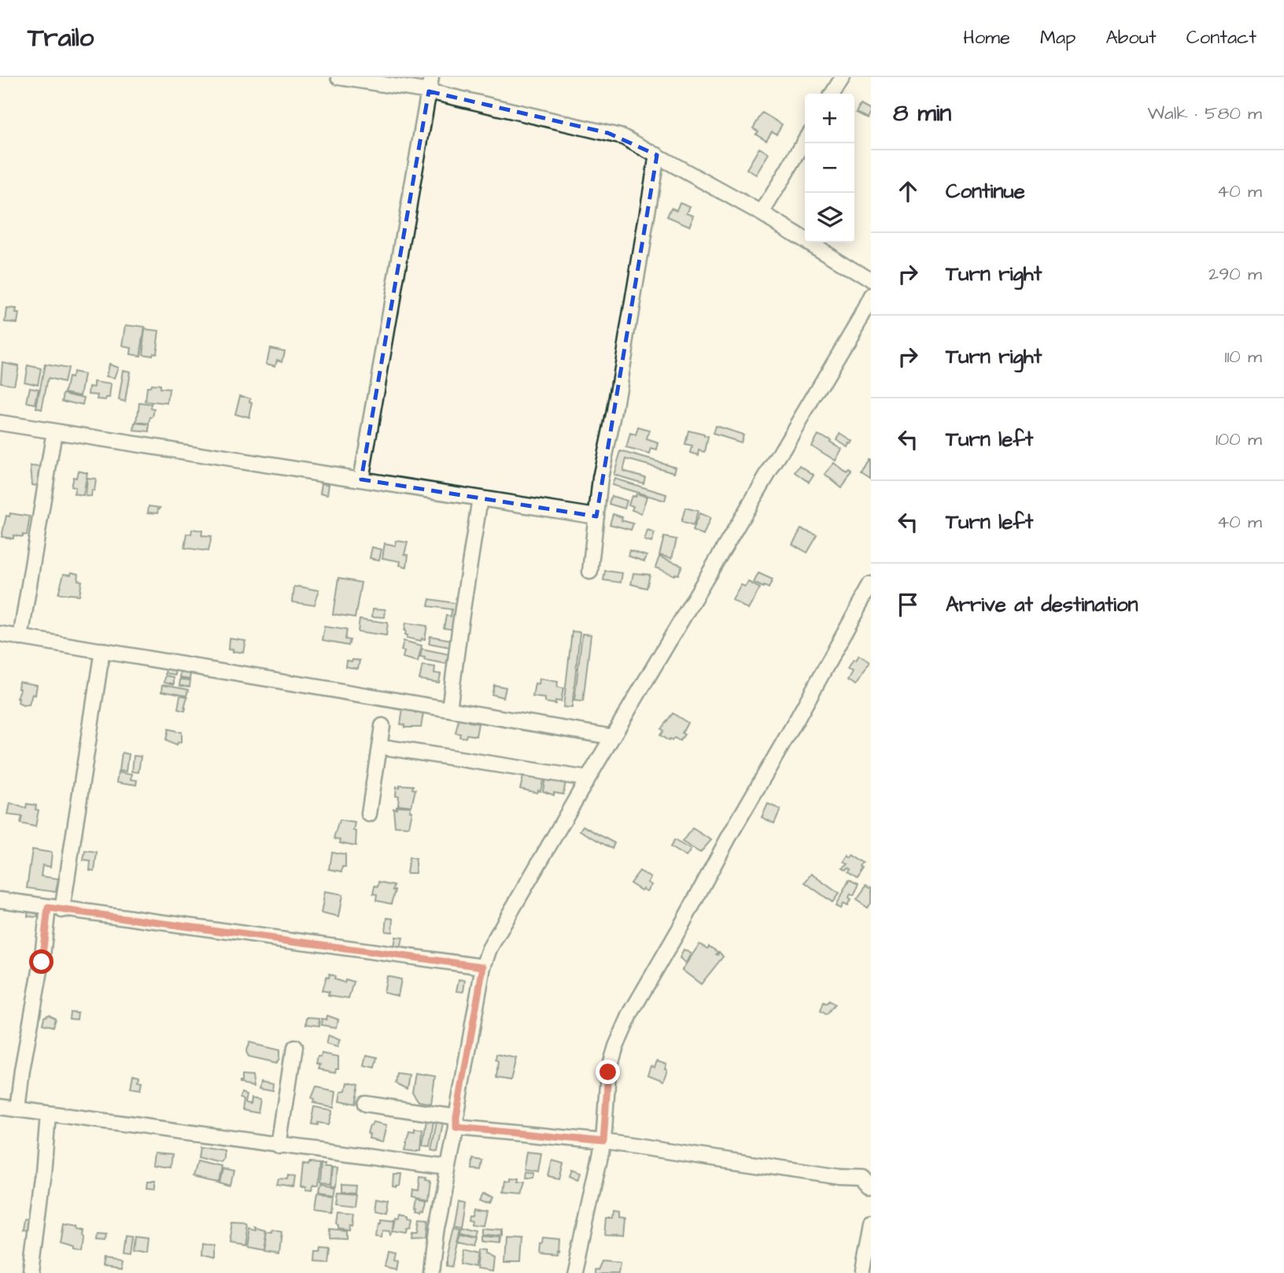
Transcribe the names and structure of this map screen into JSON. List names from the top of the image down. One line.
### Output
{"page":{"header":"Trailo","nav":["Home","Map","About","Contact"],"heading":["8 min","Walk · 580 m"],"map_buttons":["+","−"],"list":[["Continue","40 m"],["Turn right","290 m"],["Turn right","110 m"],["Turn left","100 m"],["Turn left","40 m"],"Arrive at destination"]}}
